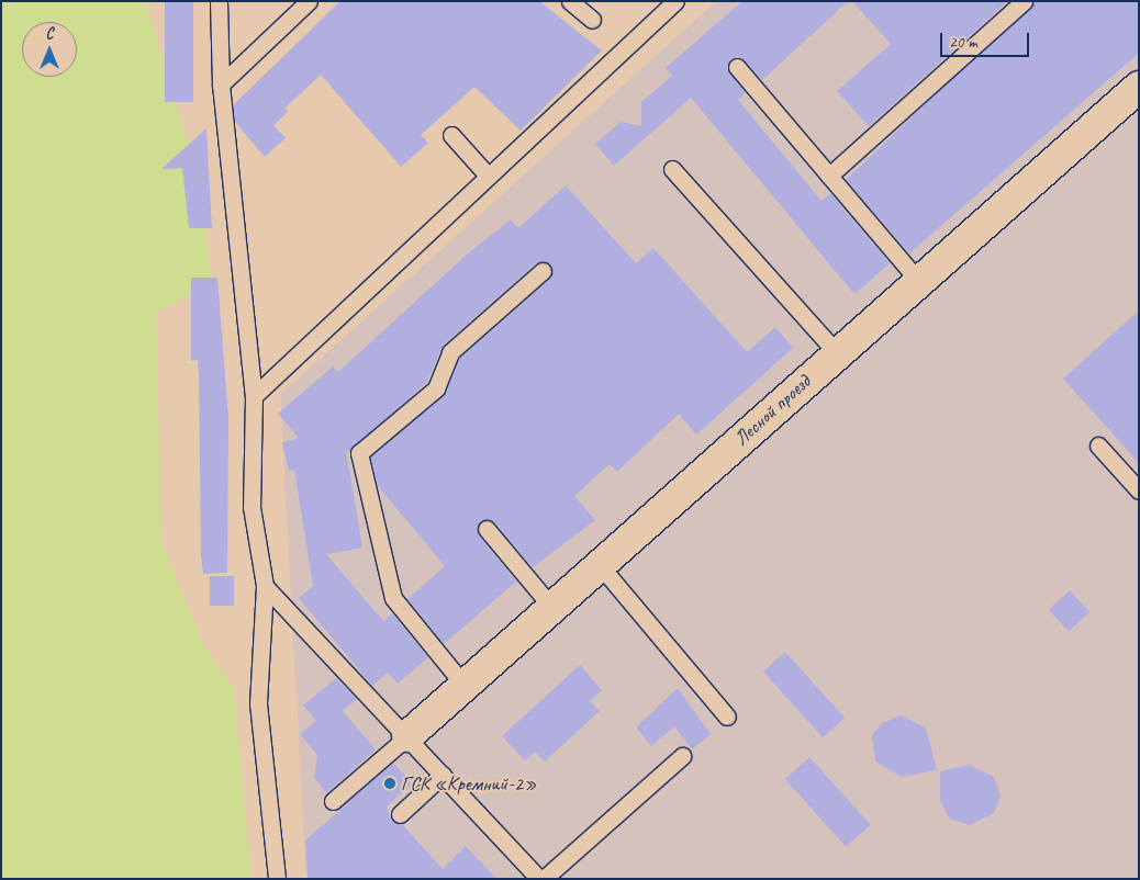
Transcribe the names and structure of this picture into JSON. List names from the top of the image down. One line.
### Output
{"streets":{"street":["Лесной проезд"]},"places":["ГСК «Кремний-2»"],"scale_bar":"20 m","north":"top"}
